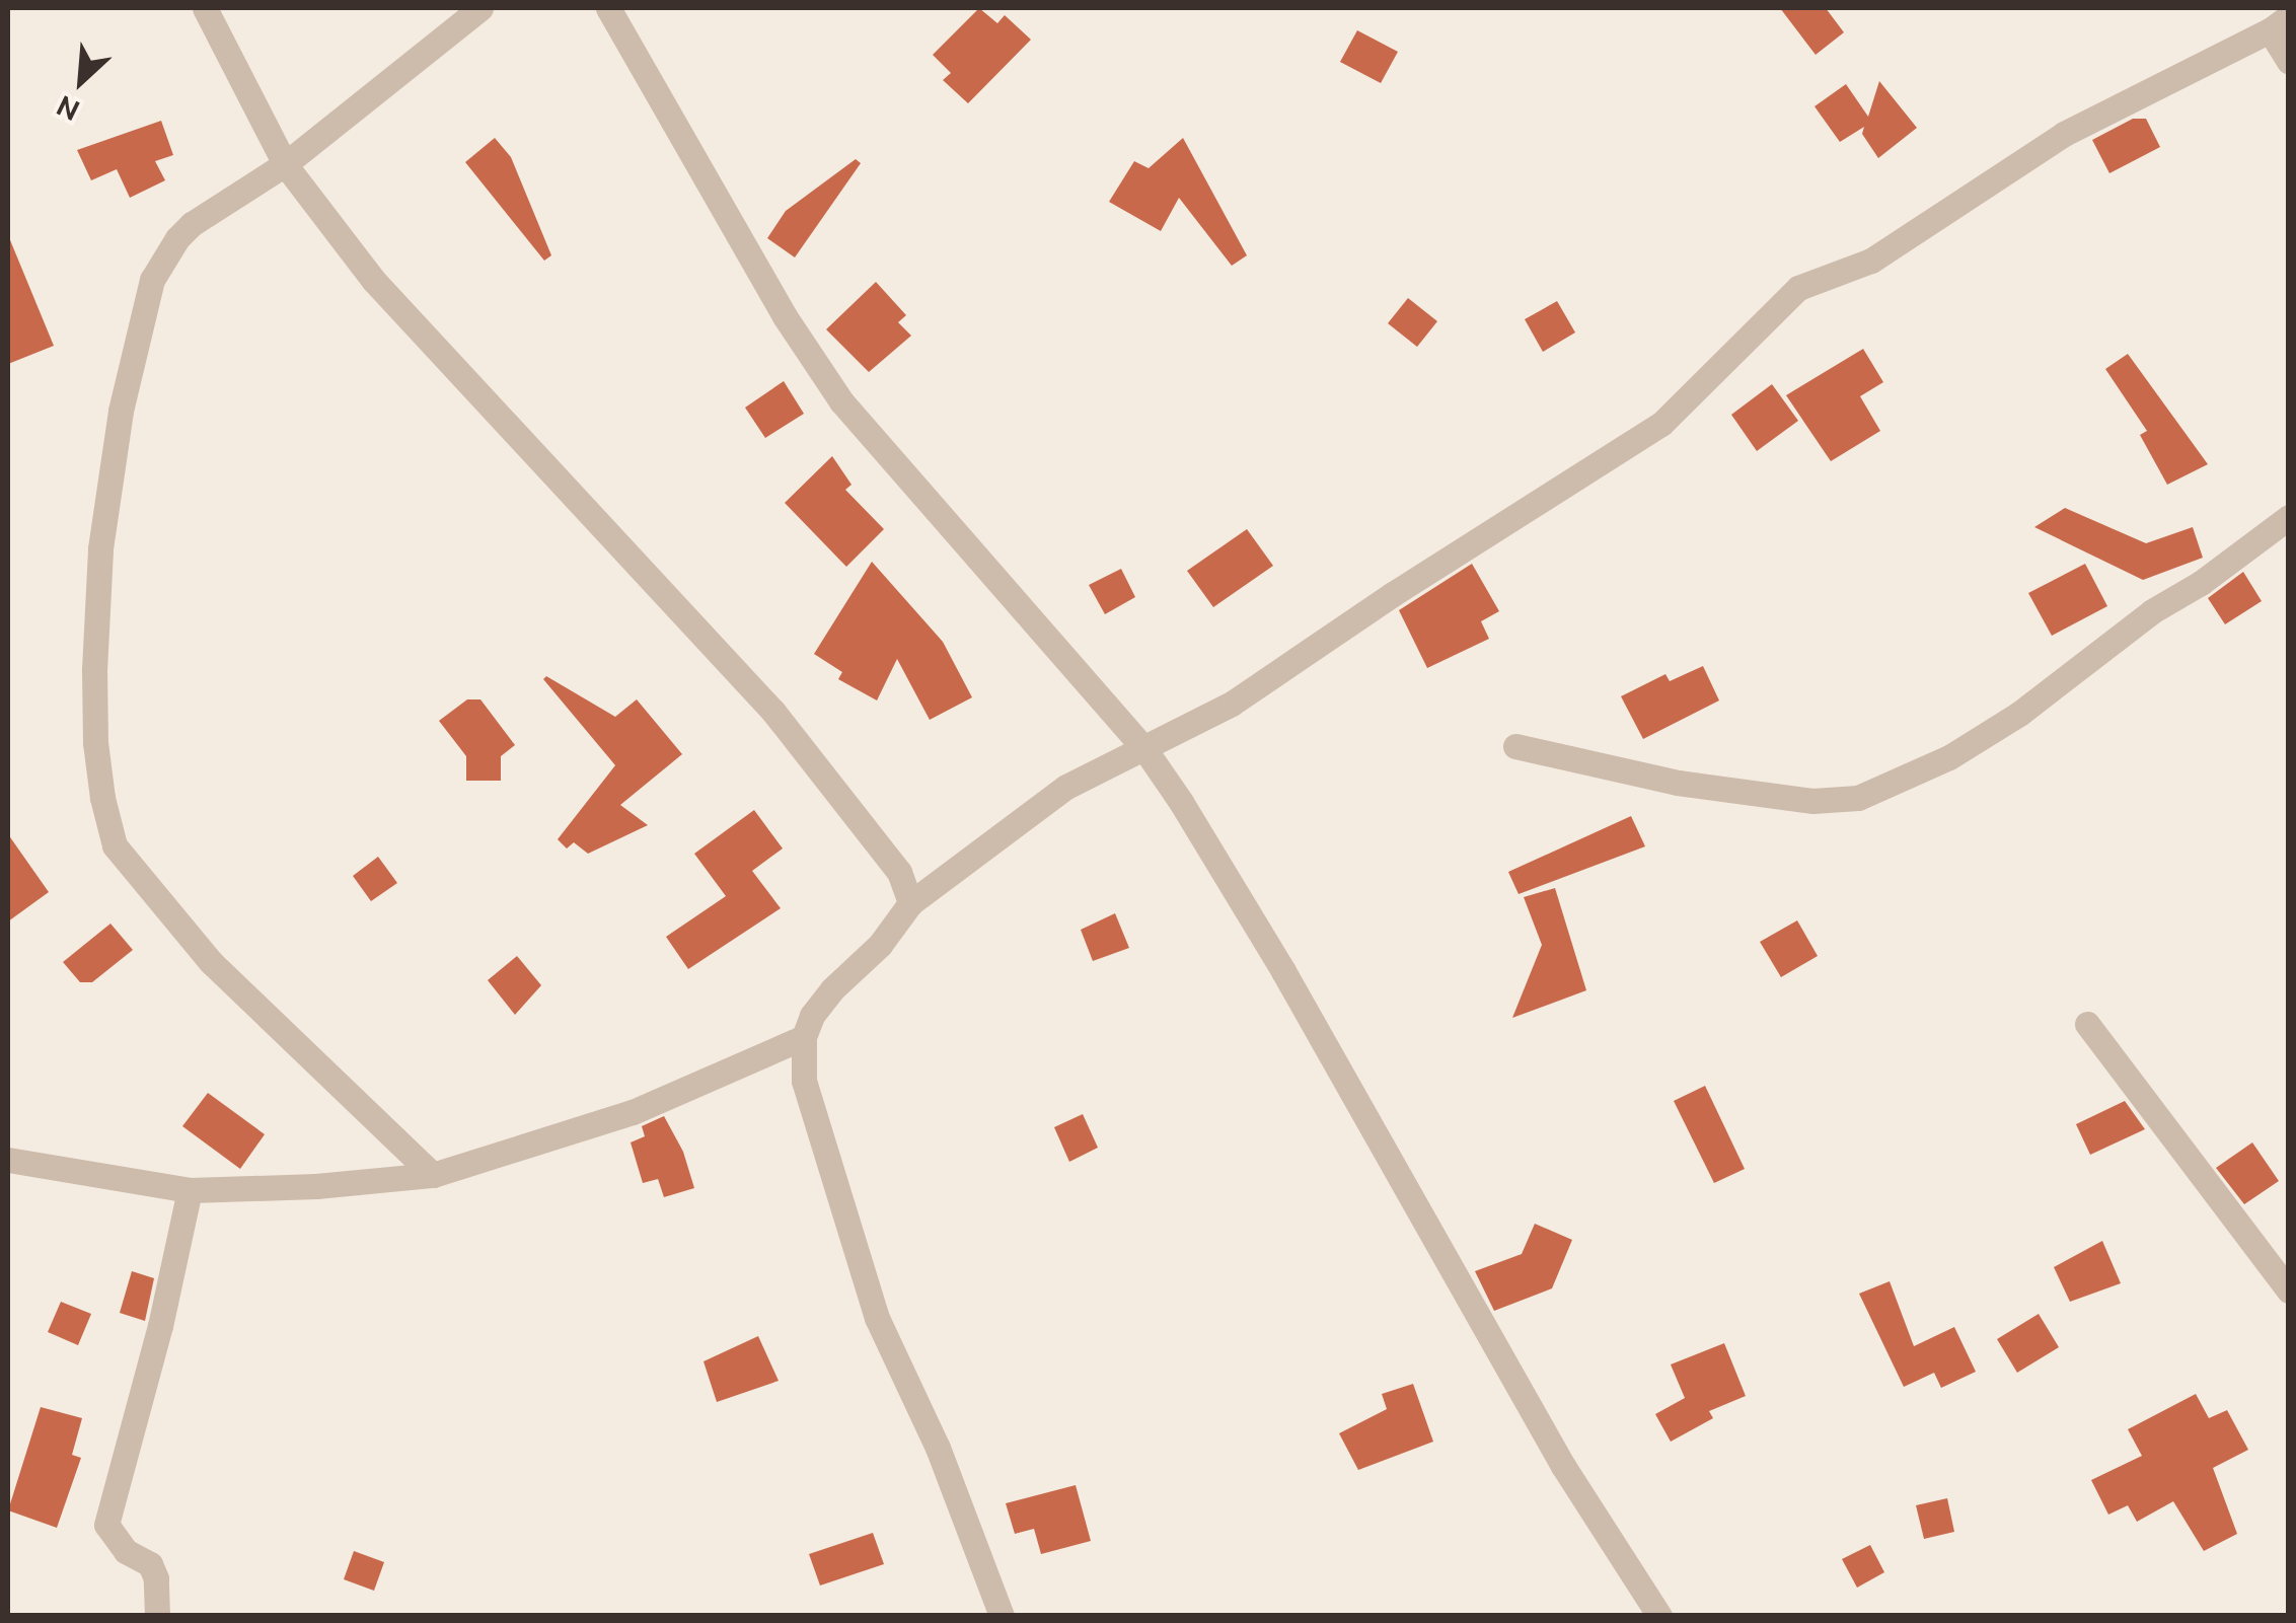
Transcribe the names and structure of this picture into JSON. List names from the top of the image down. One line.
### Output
{"north":"bottom left"}
